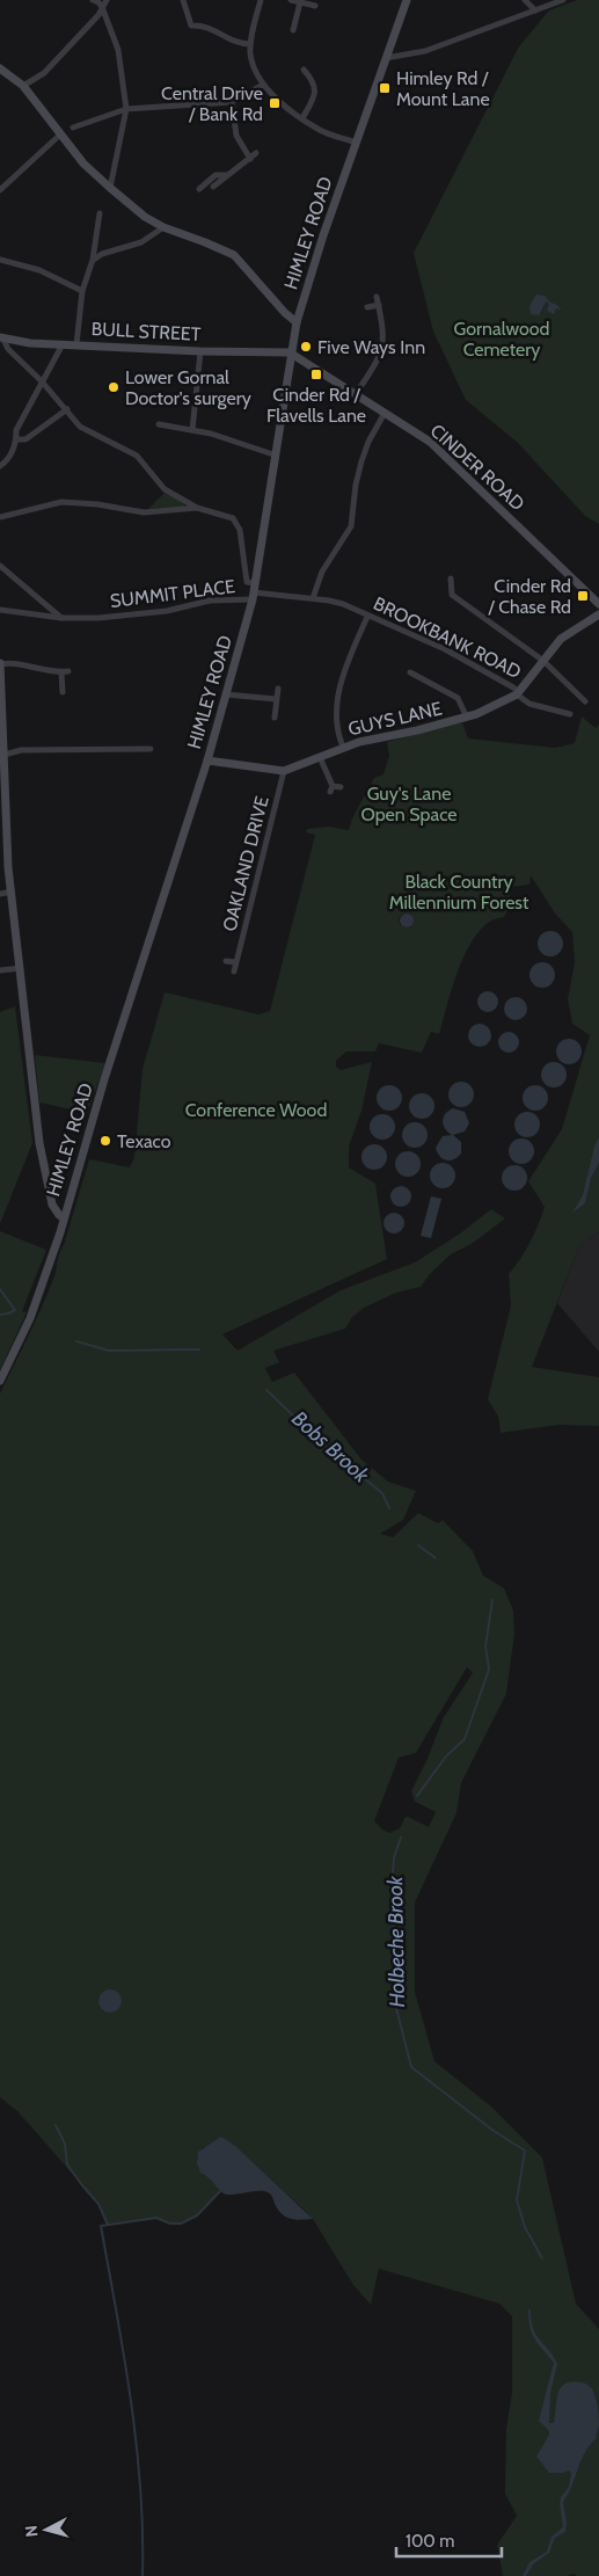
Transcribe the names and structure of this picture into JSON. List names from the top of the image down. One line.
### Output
{"streets":{"main road":["HIMLEY ROAD","BULL STREET","CINDER ROAD","BROOKBANK ROAD","GUYS LANE"],"street":["SUMMIT PLACE","OAKLAND DRIVE"]},"crossings":[["HIMLEY ROAD","BULL STREET"],["HIMLEY ROAD","CINDER ROAD"],["HIMLEY ROAD","SUMMIT PLACE"],["HIMLEY ROAD","BROOKBANK ROAD"],["HIMLEY ROAD","GUYS LANE"],["BULL STREET","CINDER ROAD"],["SUMMIT PLACE","BROOKBANK ROAD"],["BROOKBANK ROAD","GUYS LANE"],["GUYS LANE","OAKLAND DRIVE"]],"water":["Bobs Brook","Holbeche Brook"],"parks":["Gornalwood Cemetery","Guy's Lane Open Space","Black Country Millennium Forest","Conference Wood"],"places":{"transit":["Himley Rd / Mount Lane","Central Drive / Bank Rd","Cinder Rd / Flavells Lane","Cinder Rd / Chase Rd"],"other":["Five Ways Inn","Lower Gornal Doctor's surgery","Texaco"]},"scale_bar":"100 m","north":"left"}
